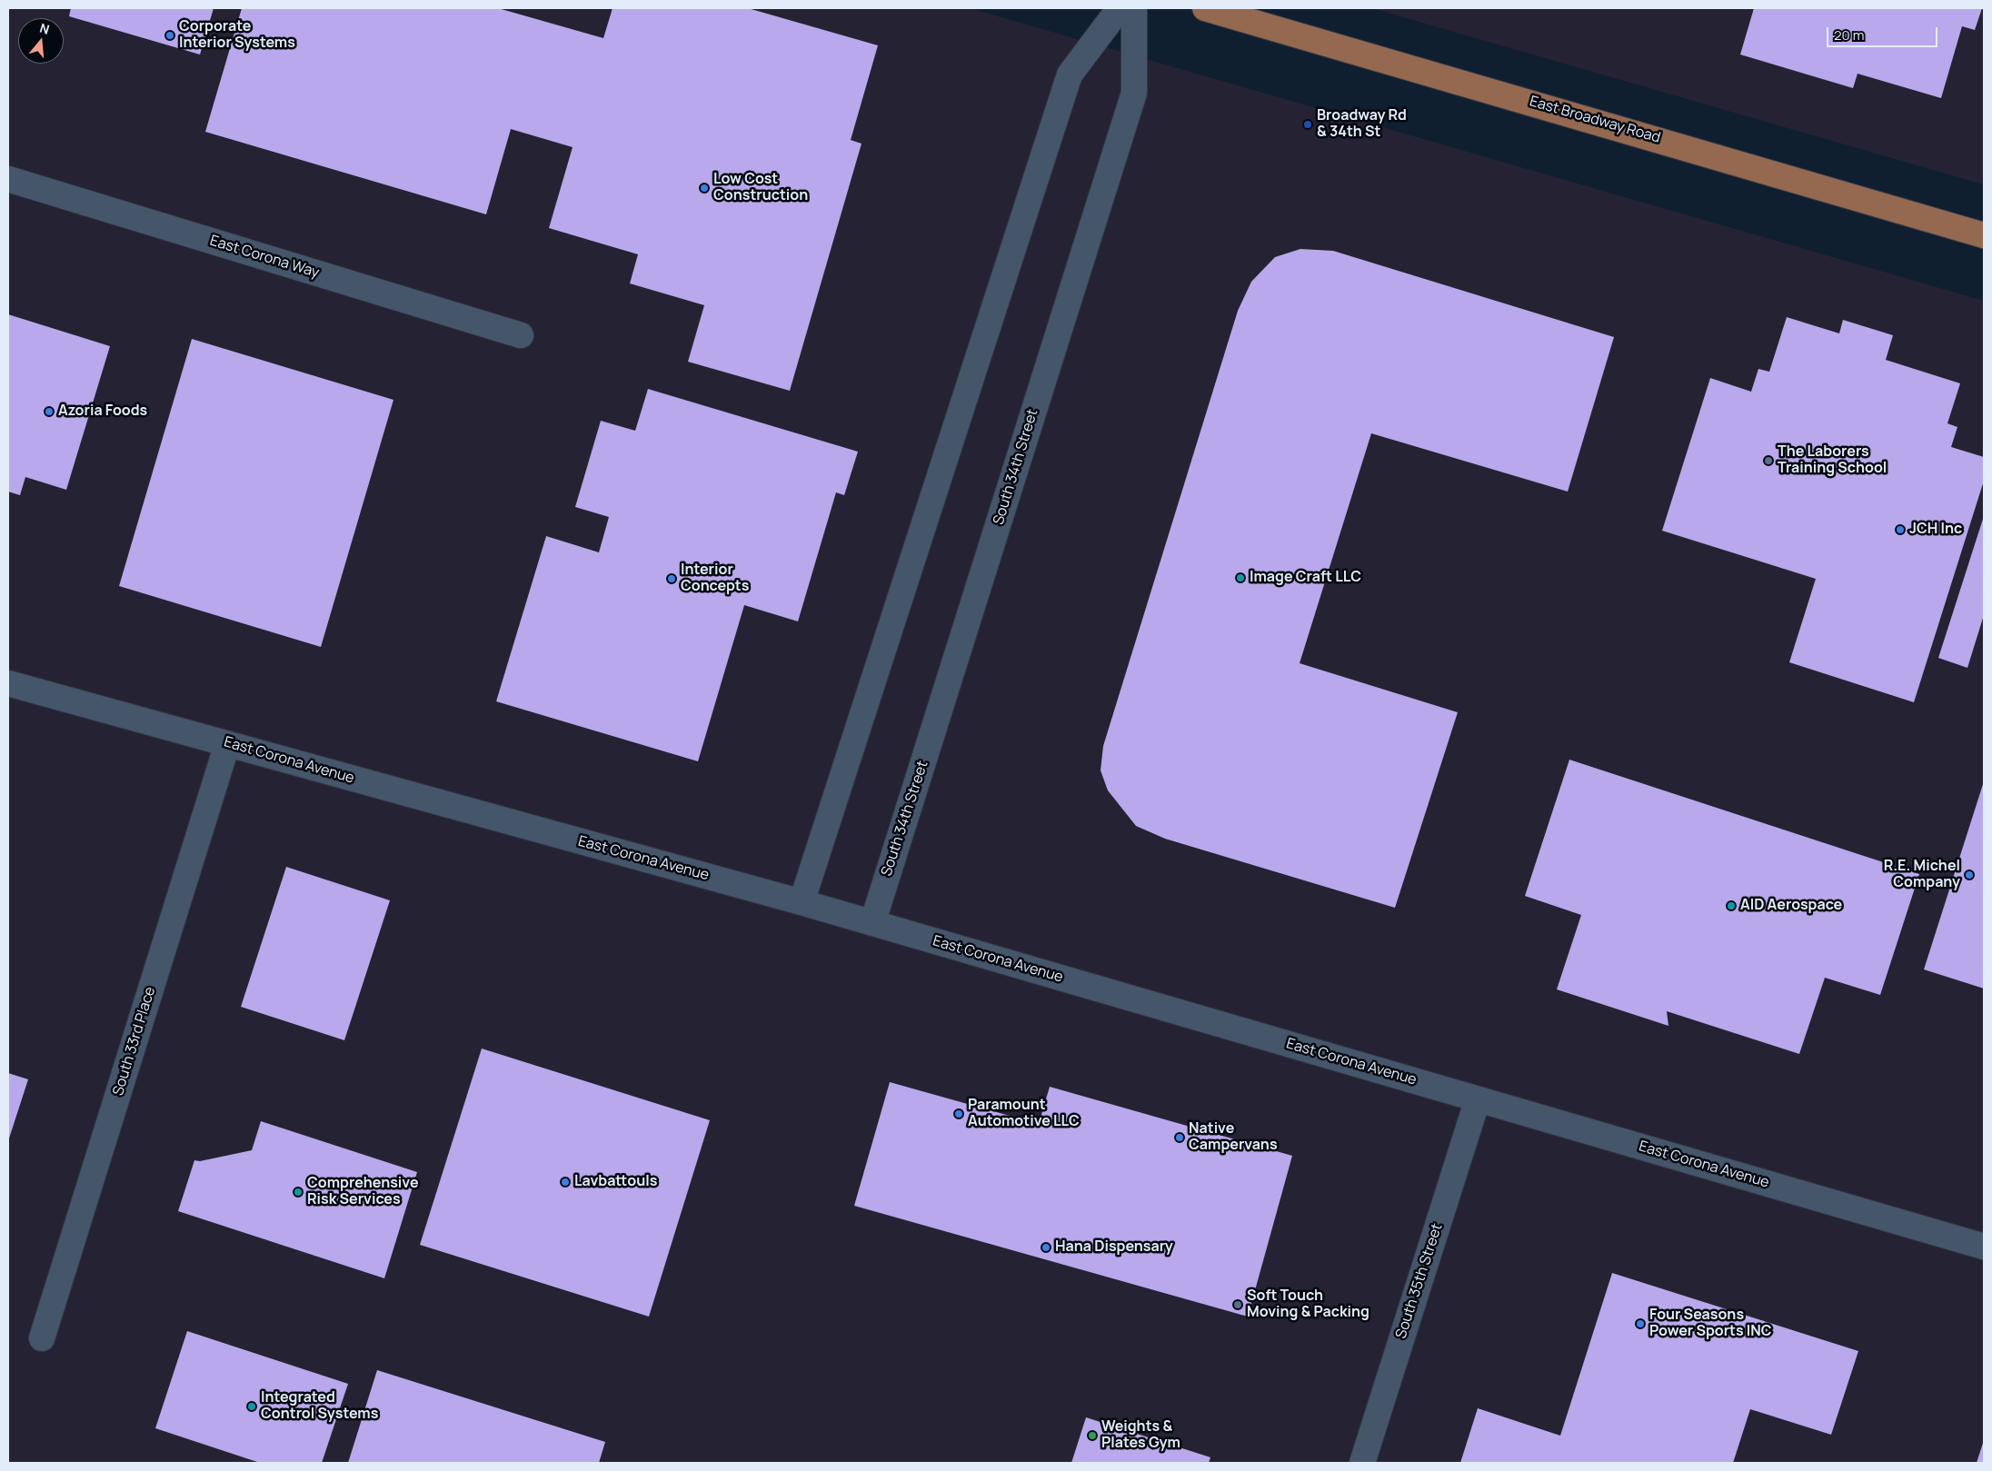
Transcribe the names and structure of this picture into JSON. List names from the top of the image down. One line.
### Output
{"streets":{"main road":["East Broadway Road"],"street":["East Corona Way","South 34th Street","East Corona Avenue","South 33rd Place","South 35th Street"]},"crossings":[["South 34th Street","East Corona Avenue"],["East Corona Avenue","South 33rd Place"],["East Corona Avenue","South 35th Street"]],"places":["Corporate Interior Systems","Broadway Rd & 34th St","Low Cost Construction","Azoria Foods","The Laborers Training School","JCH Inc","Image Craft LLC","Interior Concepts","R.E. Michel Company","AID Aerospace","Paramount Automotive LLC","Native Campervans","Lavbattouls","Comprehensive Risk Services","Hana Dispensary","Soft Touch Moving & Packing","Four Seasons Power Sports INC","Integrated Control Systems","Weights & Plates Gym"],"scale_bar":"20 m","north":"top"}
